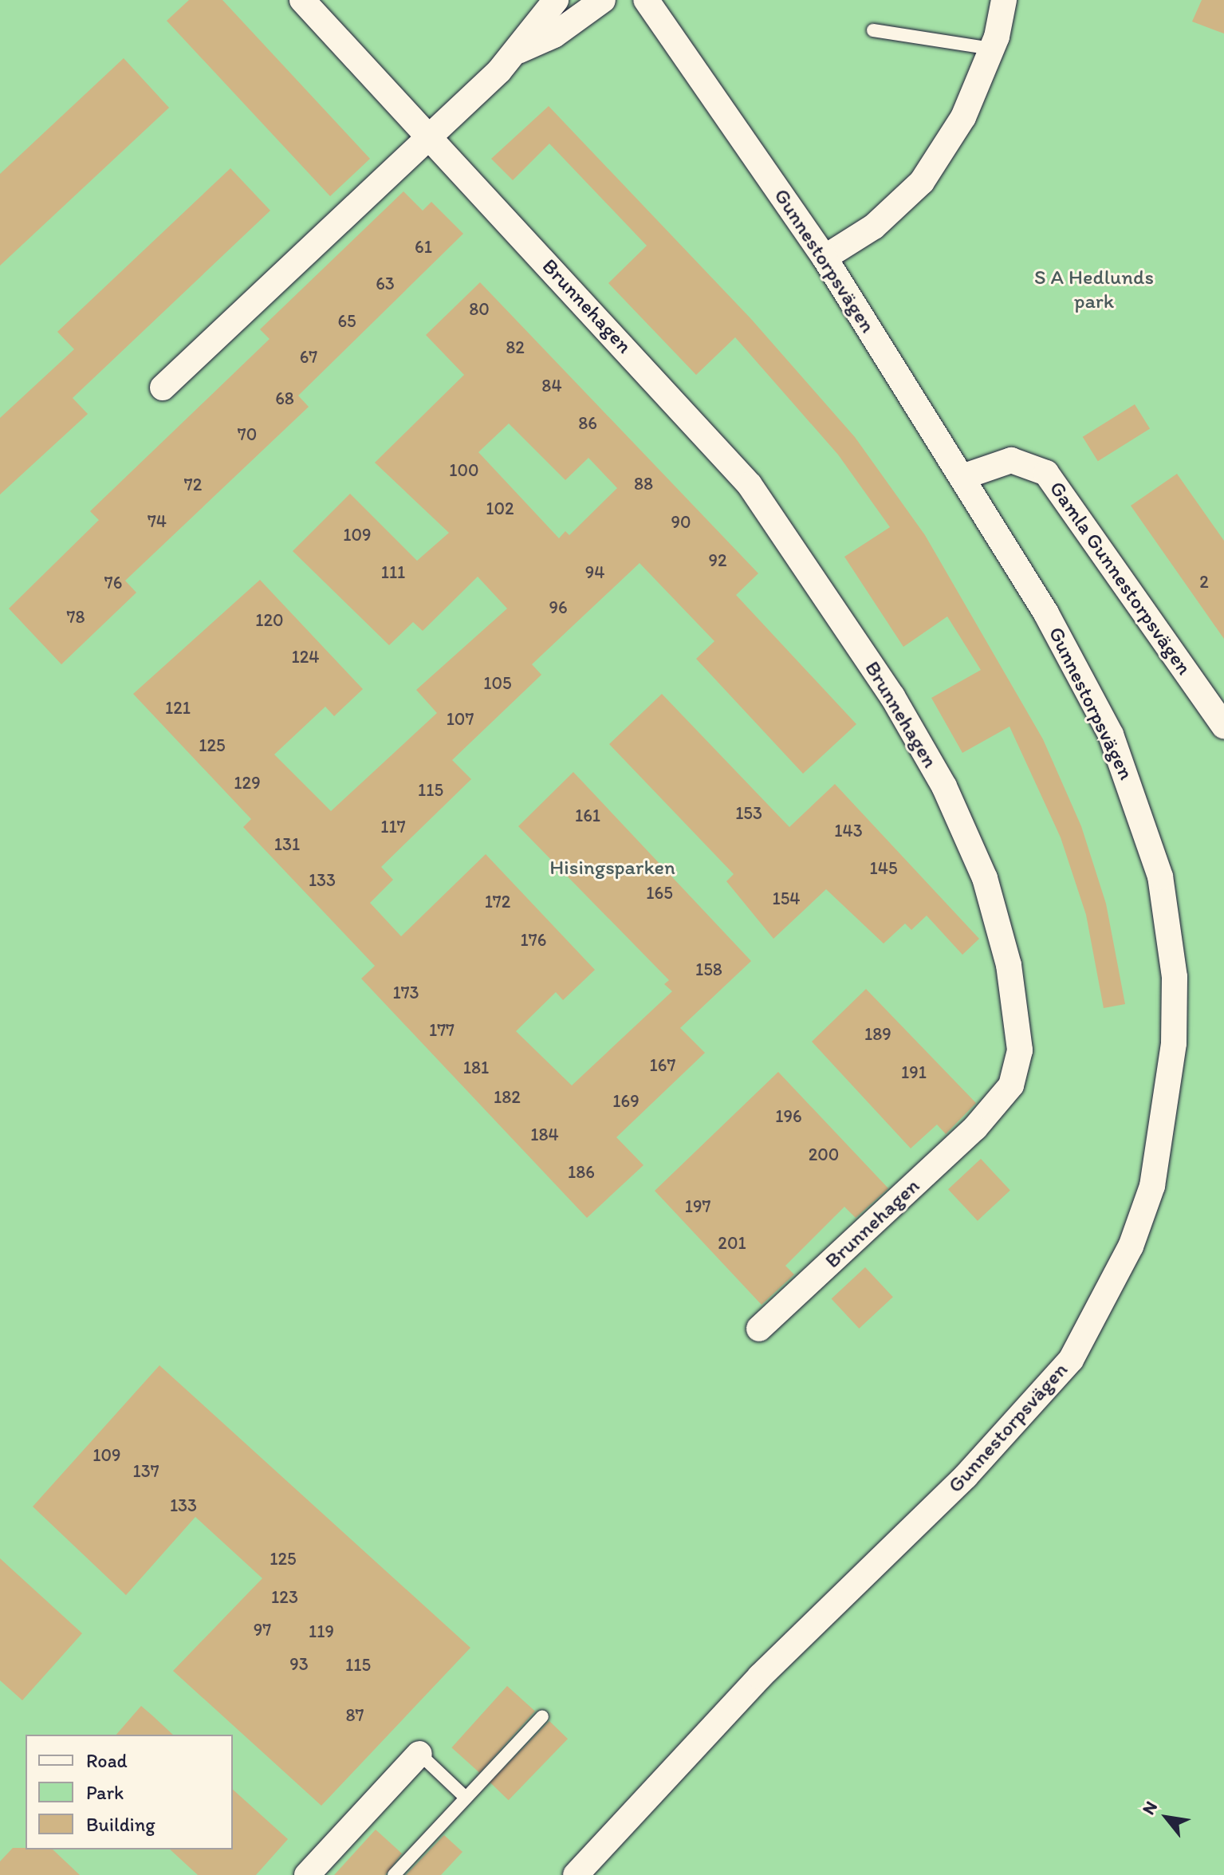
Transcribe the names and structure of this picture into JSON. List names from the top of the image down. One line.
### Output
{"streets":{"street":["Gunnestorpsvägen","Brunnehagen","Gamla Gunnestorpsvägen"]},"crossings":[["Gunnestorpsvägen","Gamla Gunnestorpsvägen"]],"parks":["S A Hedlunds park","Hisingsparken"],"house_numbers":["61","63","80","65","82","67","84","68","86","70","100","88","72","102","74","90","109","92","111","94","2","76","96","78","120","124","105","121","107","125","129","115","153","161","117","143","131","145","133","165","154","172","176","158","173","177","189","167","181","191","182","169","196","184","200","186","197","201","109","137","133","125","123","97","119","93","115","87"],"legend":["Road","Park","Building"],"north":"top left"}
